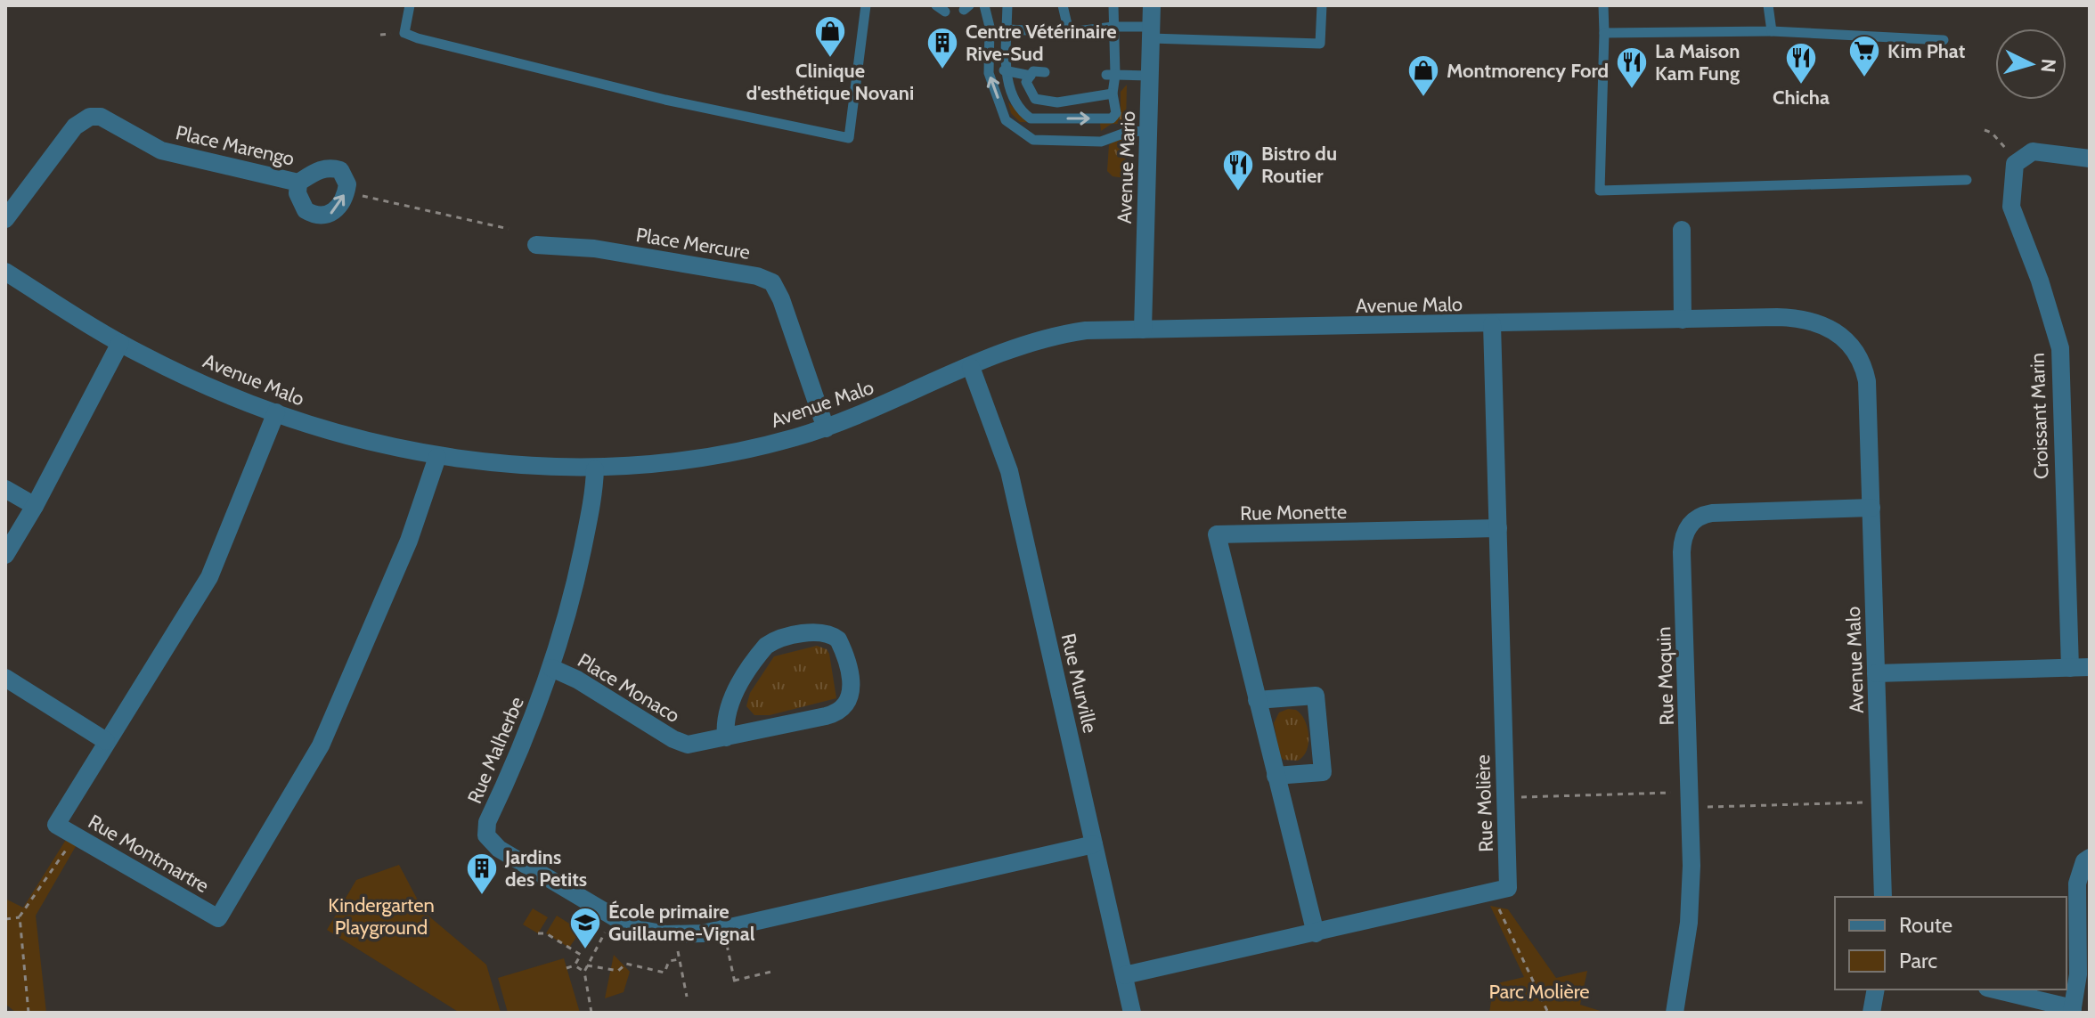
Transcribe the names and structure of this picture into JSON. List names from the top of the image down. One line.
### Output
{"streets":{"street":["Place Marengo","Avenue Mario","Place Mercure","Avenue Malo","Croissant Marin","Rue Monette","Rue Moquin","Rue Murville","Place Monaco","Rue Malherbe","Rue Molière","Rue Montmartre"]},"crossings":[["Avenue Mario","Avenue Malo"],["Place Mercure","Avenue Malo"],["Avenue Malo","Rue Moquin"],["Avenue Malo","Rue Murville"],["Avenue Malo","Rue Malherbe"],["Avenue Malo","Rue Molière"],["Avenue Malo","Rue Montmartre"],["Rue Monette","Rue Molière"],["Rue Murville","Rue Malherbe"],["Rue Murville","Rue Molière"],["Place Monaco","Rue Malherbe"]],"parks":["Kindergarten Playground","Parc Molière"],"places":{"shop":["Clinique d'esthétique Novani","Montmorency Ford"],"building":["Centre Vétérinaire Rive-Sud","Jardins des Petits"],"supermarket":["Kim Phat"],"restaurant":["Chicha","La Maison Kam Fung","Bistro du Routier"],"school or university":["École primaire Guillaume-Vignal"]},"legend":["Route","Parc"],"north":"right"}
